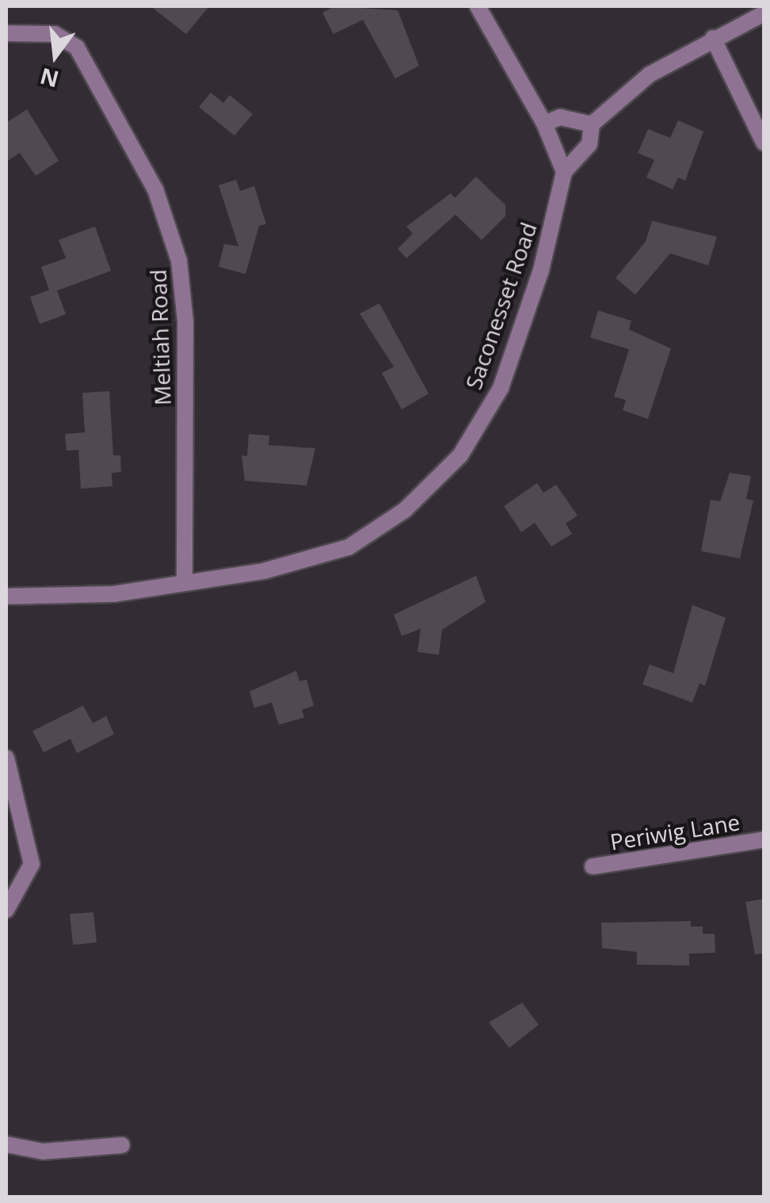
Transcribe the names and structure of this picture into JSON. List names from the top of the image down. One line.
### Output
{"streets":{"street":["Saconesset Road","Meltiah Road","Periwig Lane"]},"crossings":[["Saconesset Road","Meltiah Road"]],"north":"bottom"}
